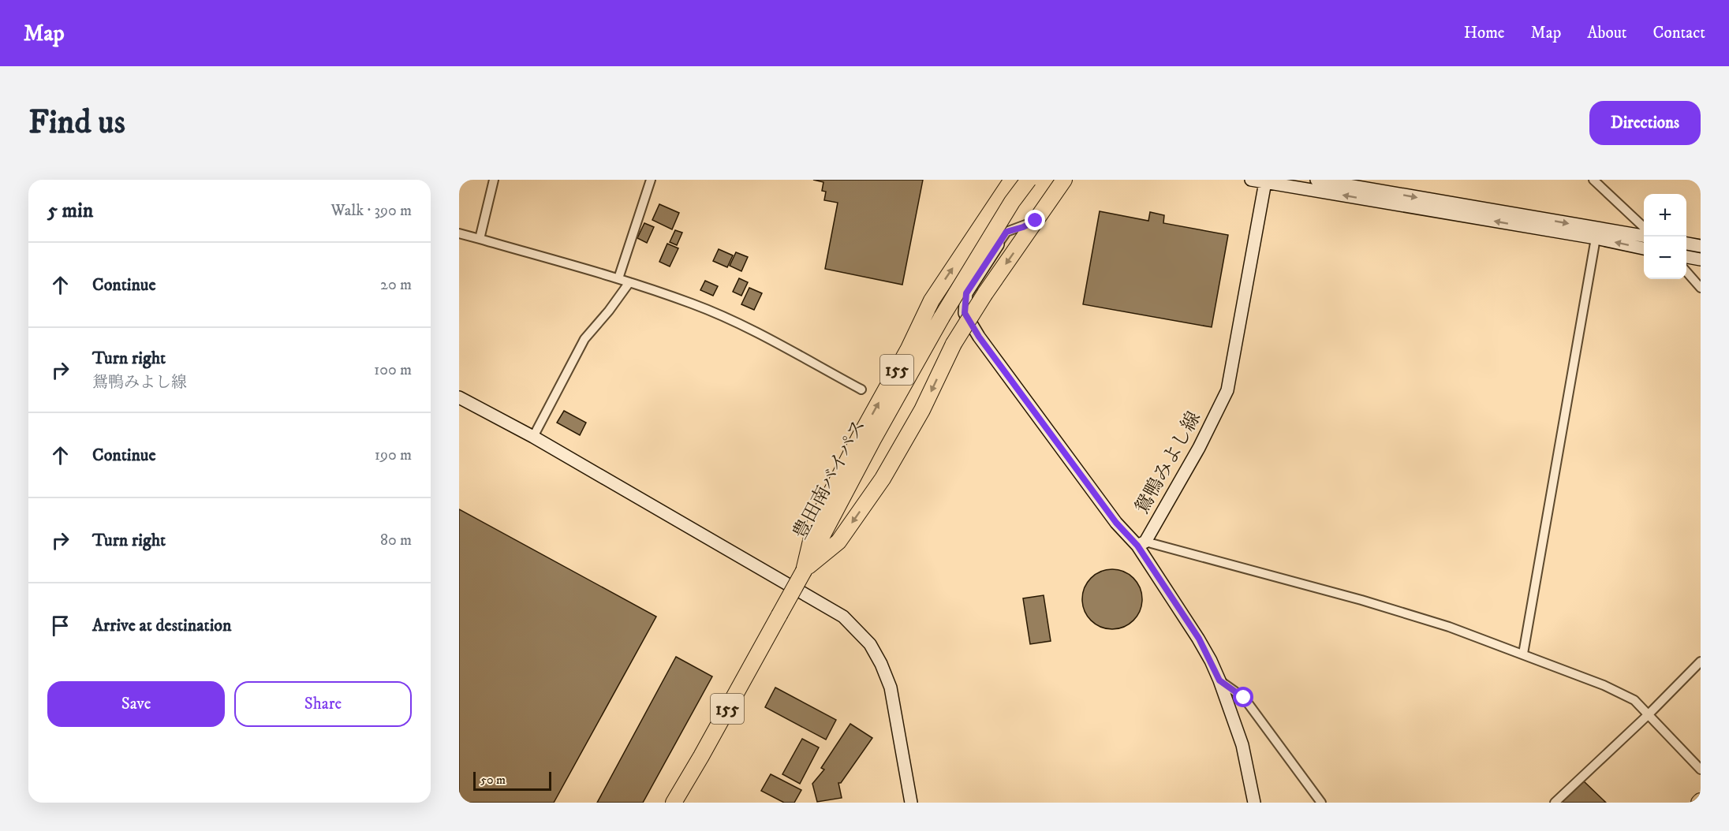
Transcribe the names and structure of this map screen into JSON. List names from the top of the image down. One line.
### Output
{"streets":{"highway":["155","豊田南バイパス"],"street":["鴛鴨みよし線"]},"crossings":[["155","豊田南バイパス"]],"scale_bar":"50 m","page":{"header":"Map","nav":["Home","Map","About","Contact"],"buttons":["Directions",["Save","Share"]],"title":"Find us","heading":["5 min","Walk · 390 m"],"map_buttons":["+","−"],"list":[["Continue","20 m"],["Turn right","鴛鴨みよし線","100 m"],["Continue","190 m"],["Turn right","80 m"],"Arrive at destination"],"scale":"50 m"}}
